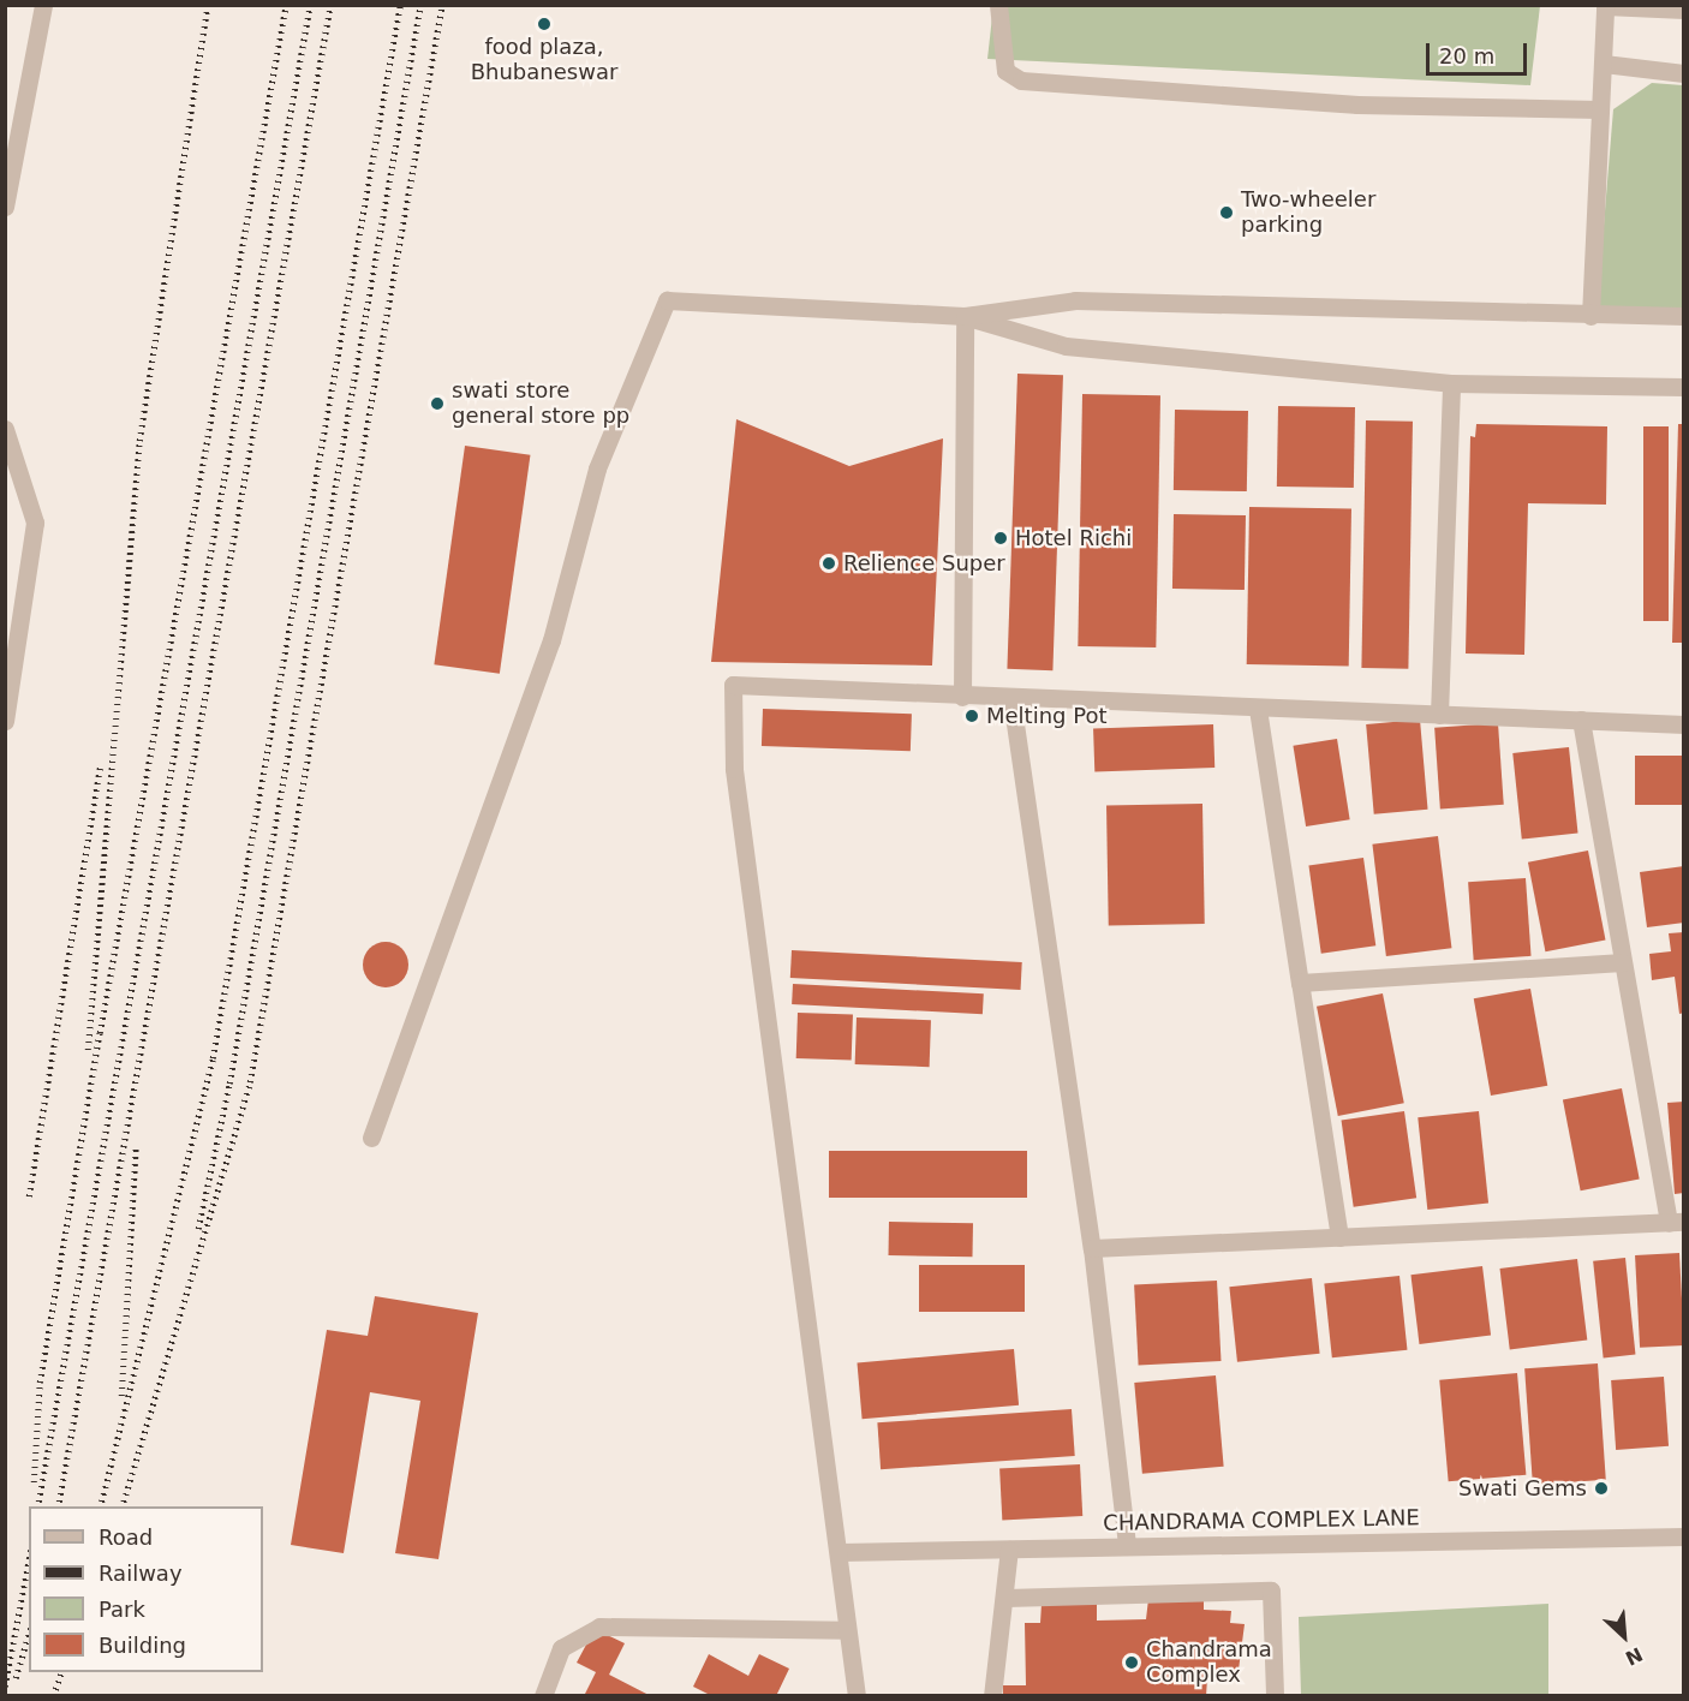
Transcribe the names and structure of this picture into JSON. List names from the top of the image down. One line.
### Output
{"streets":{"street":["CHANDRAMA COMPLEX LANE"]},"places":["food plaza, Bhubaneswar","Two-wheeler parking","swati store general store pp","Hotel Richi","Relience Super","Melting Pot","Swati Gems","Chandrama Complex"],"legend":["Road","Railway","Park","Building"],"scale_bar":"20 m","north":"bottom right"}
